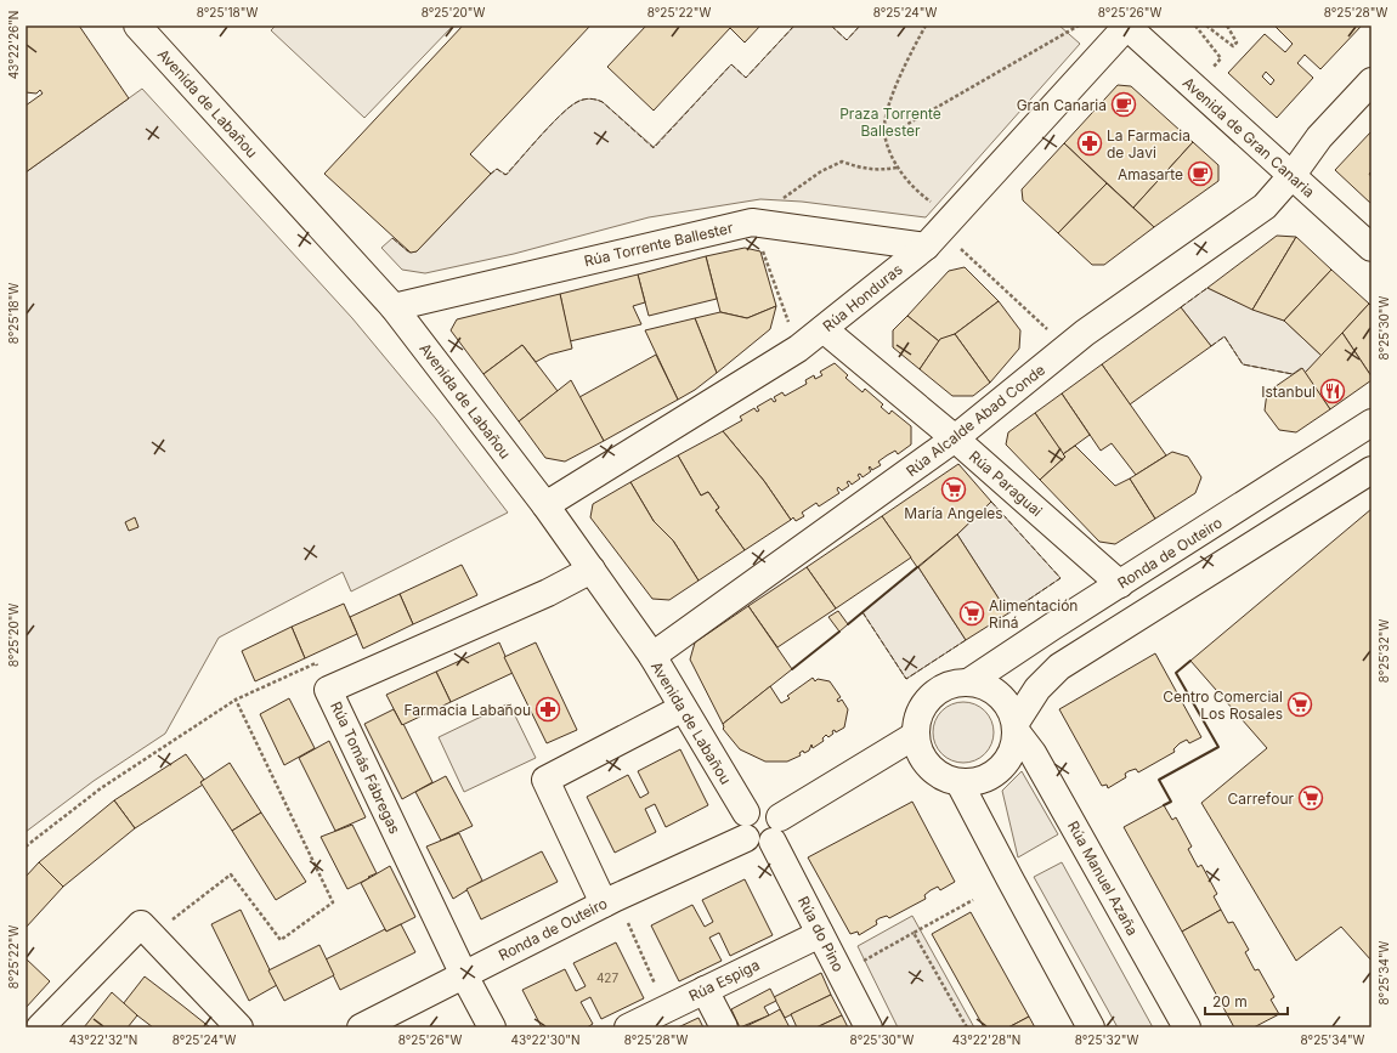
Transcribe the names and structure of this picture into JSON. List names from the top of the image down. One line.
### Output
{"streets":{"street":["Avenida de Labañou","Avenida de Gran Canaria","Rúa Torrente Ballester","Rúa Honduras","Rúa Alcalde Abad Conde","Rúa Paraguai","Ronda de Outeiro","Rúa Tomás Fábregas","Rúa Manuel Azaña","Rúa do Pino","Rúa Espiga"]},"crossings":[["Avenida de Labañou","Rúa Torrente Ballester"],["Avenida de Labañou","Rúa Honduras"],["Avenida de Labañou","Rúa Alcalde Abad Conde"],["Avenida de Labañou","Ronda de Outeiro"],["Avenida de Labañou","Rúa Tomás Fábregas"],["Avenida de Gran Canaria","Rúa Honduras"],["Avenida de Gran Canaria","Rúa Alcalde Abad Conde"],["Rúa Torrente Ballester","Rúa Honduras"],["Rúa Honduras","Rúa Paraguai"],["Rúa Alcalde Abad Conde","Rúa Paraguai"],["Rúa Paraguai","Ronda de Outeiro"],["Ronda de Outeiro","Rúa Tomás Fábregas"],["Ronda de Outeiro","Rúa Manuel Azaña"],["Ronda de Outeiro","Rúa do Pino"],["Rúa do Pino","Rúa Espiga"]],"parks":["Praza Torrente Ballester"],"places":{"cafe":["Gran Canaria","Amasarte"],"pharmacy":["La Farmacia de Javi","Farmacia Labañou"],"restaurant":["Istanbul"],"supermarket":["María Angeles","Alimentación Riná","Centro Comercial Los Rosales","Carrefour"]},"house_numbers":["427"],"scale_bar":"20 m","coordinates":["8°25'18\"W","8°25'20\"W","8°25'22\"W","8°25'24\"W","8°25'26\"W","8°25'28\"W","43°22'26\"N","8°25'30\"W","8°25'32\"W","8°25'34\"W","43°22'32\"N","43°22'30\"N","43°22'28\"N"]}
